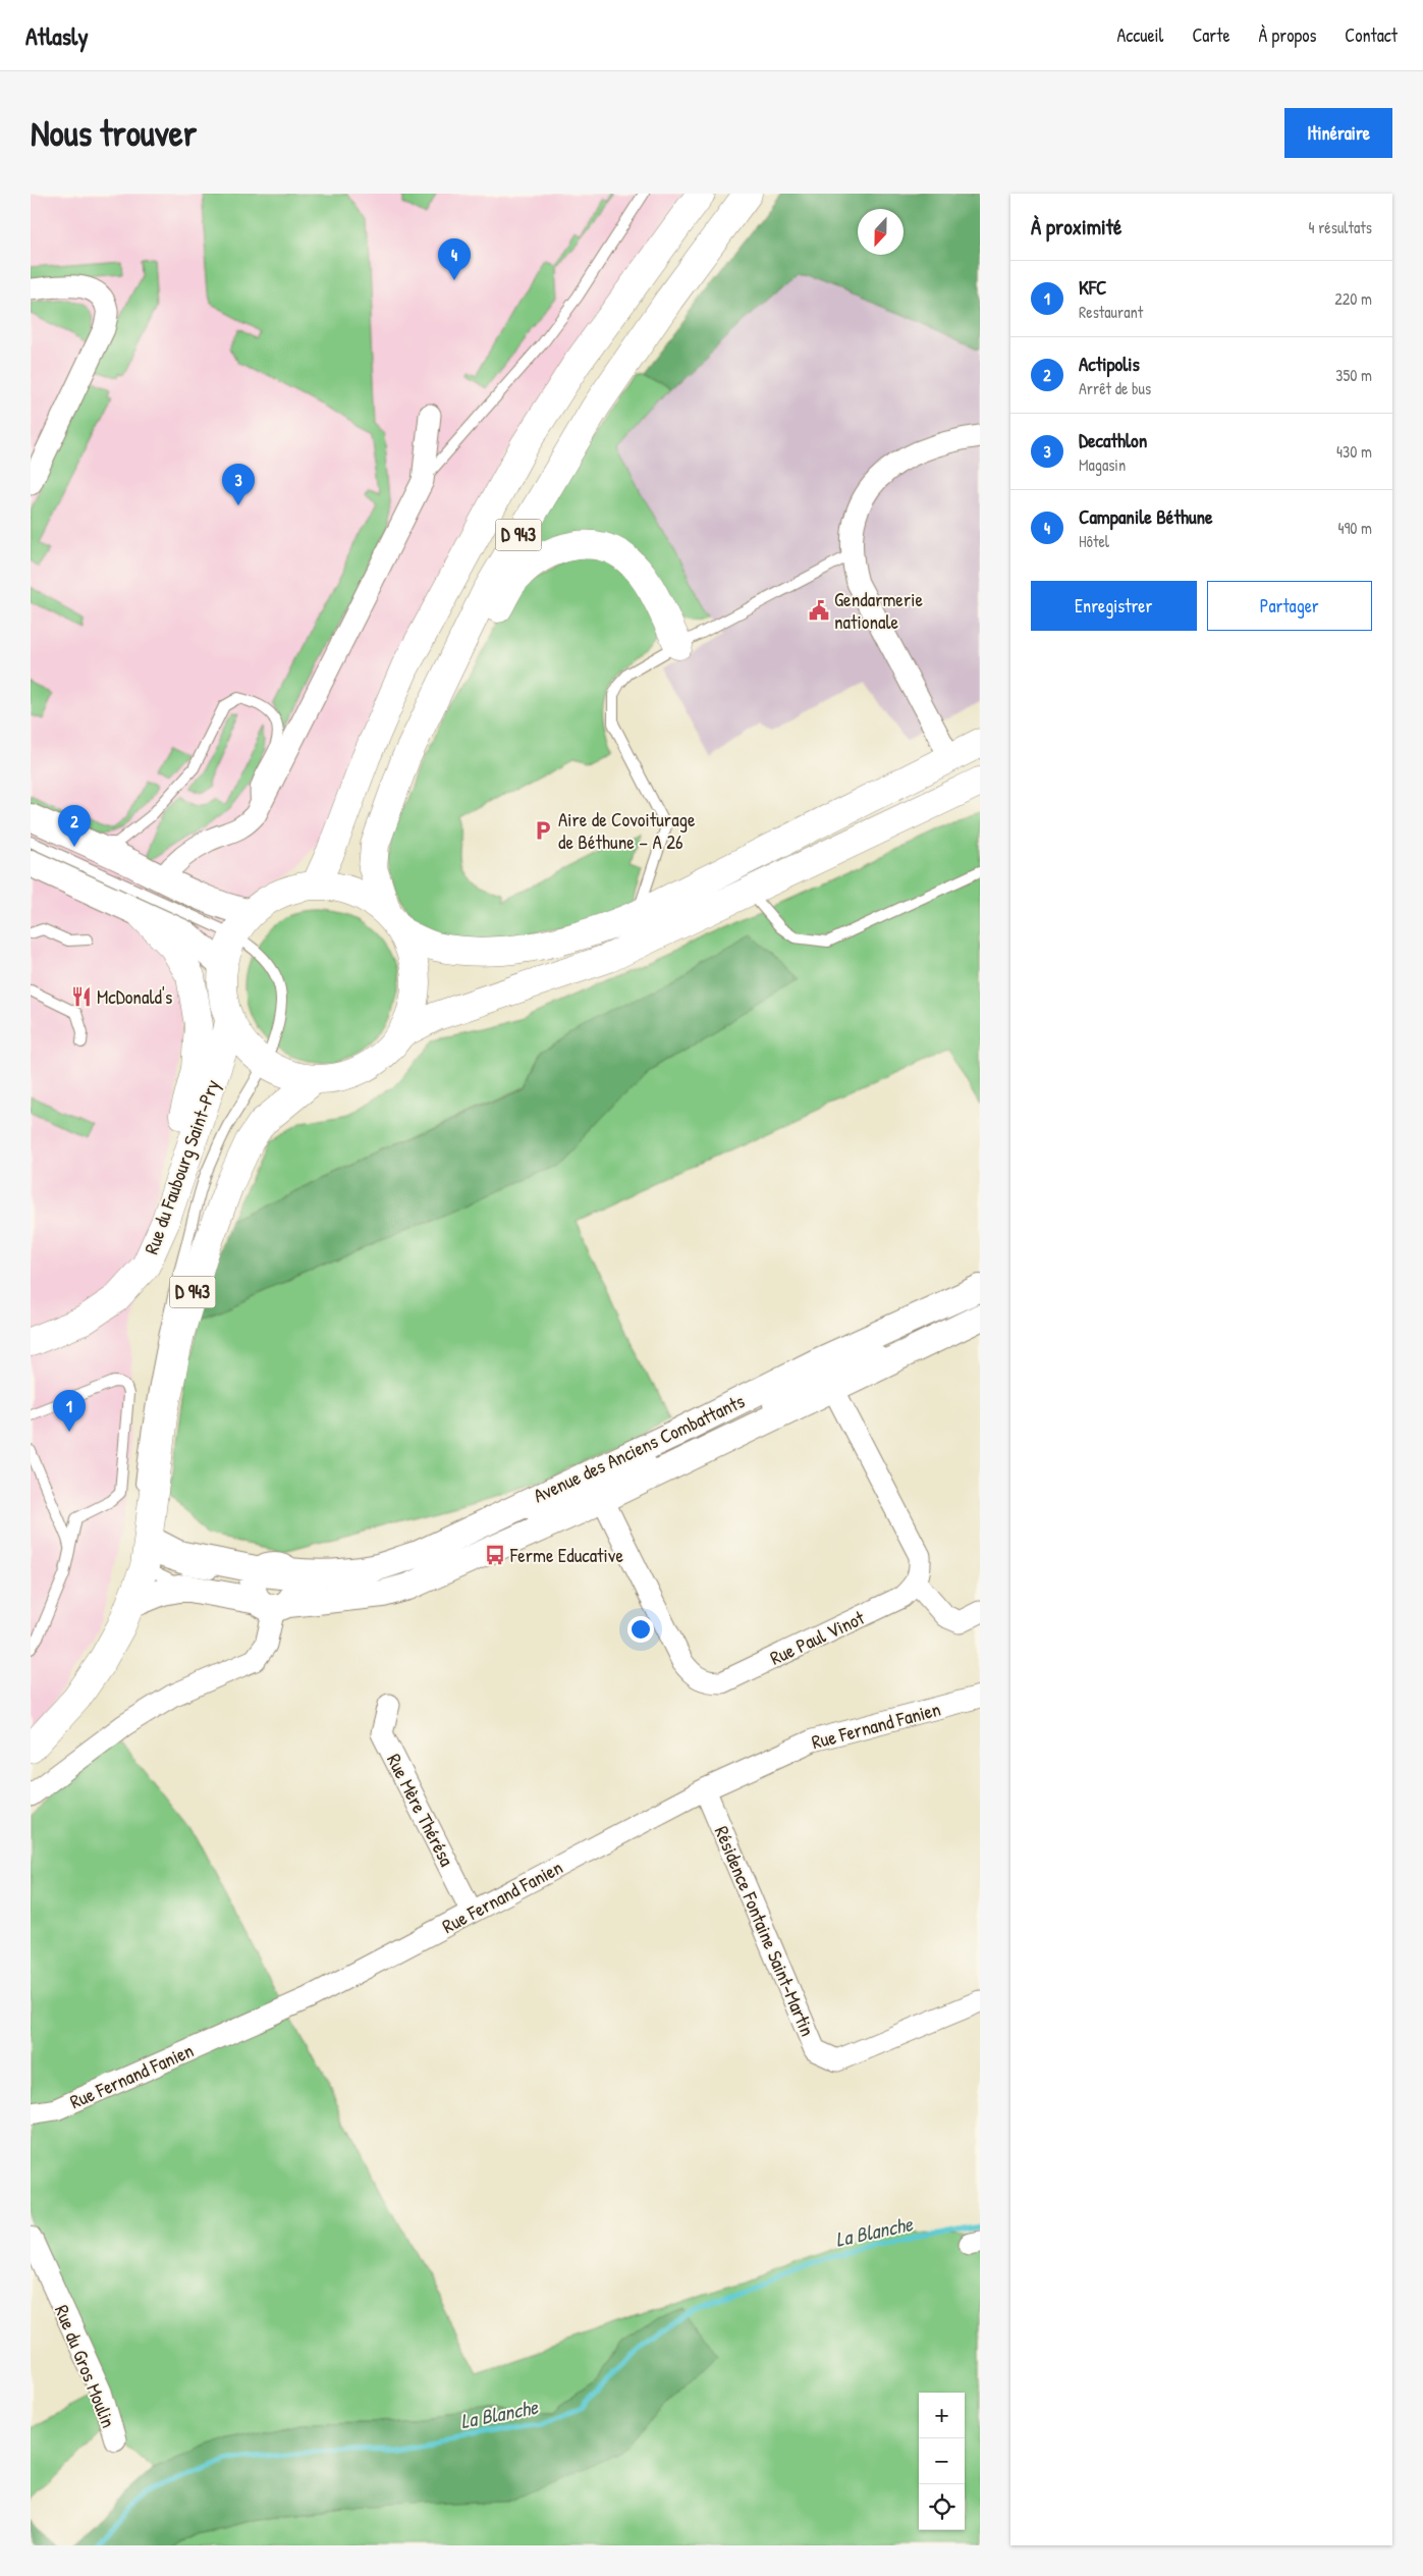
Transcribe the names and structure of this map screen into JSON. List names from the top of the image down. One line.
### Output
{"streets":{"main road":["D 943","Rue du Faubourg Saint-Pry"],"street":["Avenue des Anciens Combattants","Rue Paul Vinot","Rue Fernand Fanien","Rue Mère Thérésa","Résidence Fontaine Saint-Martin","Rue du Gros Moulin"]},"crossings":[["D 943","Avenue des Anciens Combattants"],["Avenue des Anciens Combattants","Rue Paul Vinot"],["Rue Fernand Fanien","Rue Mère Thérésa"],["Rue Fernand Fanien","Résidence Fontaine Saint-Martin"]],"water":["La Blanche"],"places":{"public building":["Gendarmerie nationale"],"parking":["Aire de Covoiturage de Béthune − A 26"],"restaurant":["McDonald's"],"bus stop":["Ferme Educative"]},"north":"bottom","page":{"header":"Atlasly","nav":["Accueil","Carte","À propos","Contact"],"buttons":["Itinéraire",["Enregistrer","Partager"]],"title":"Nous trouver","heading":["À proximité","4 résultats"],"pins":["4","3","2","1"],"list":[{"mark":"1","name":"KFC","note":"Restaurant","value":"220 m"},{"mark":"2","name":"Actipolis","note":"Arrêt de bus","value":"350 m"},{"mark":"3","name":"Decathlon","note":"Magasin","value":"430 m"},{"mark":"4","name":"Campanile Béthune","note":"Hôtel","value":"490 m"}],"map_buttons":["+","−"]}}
